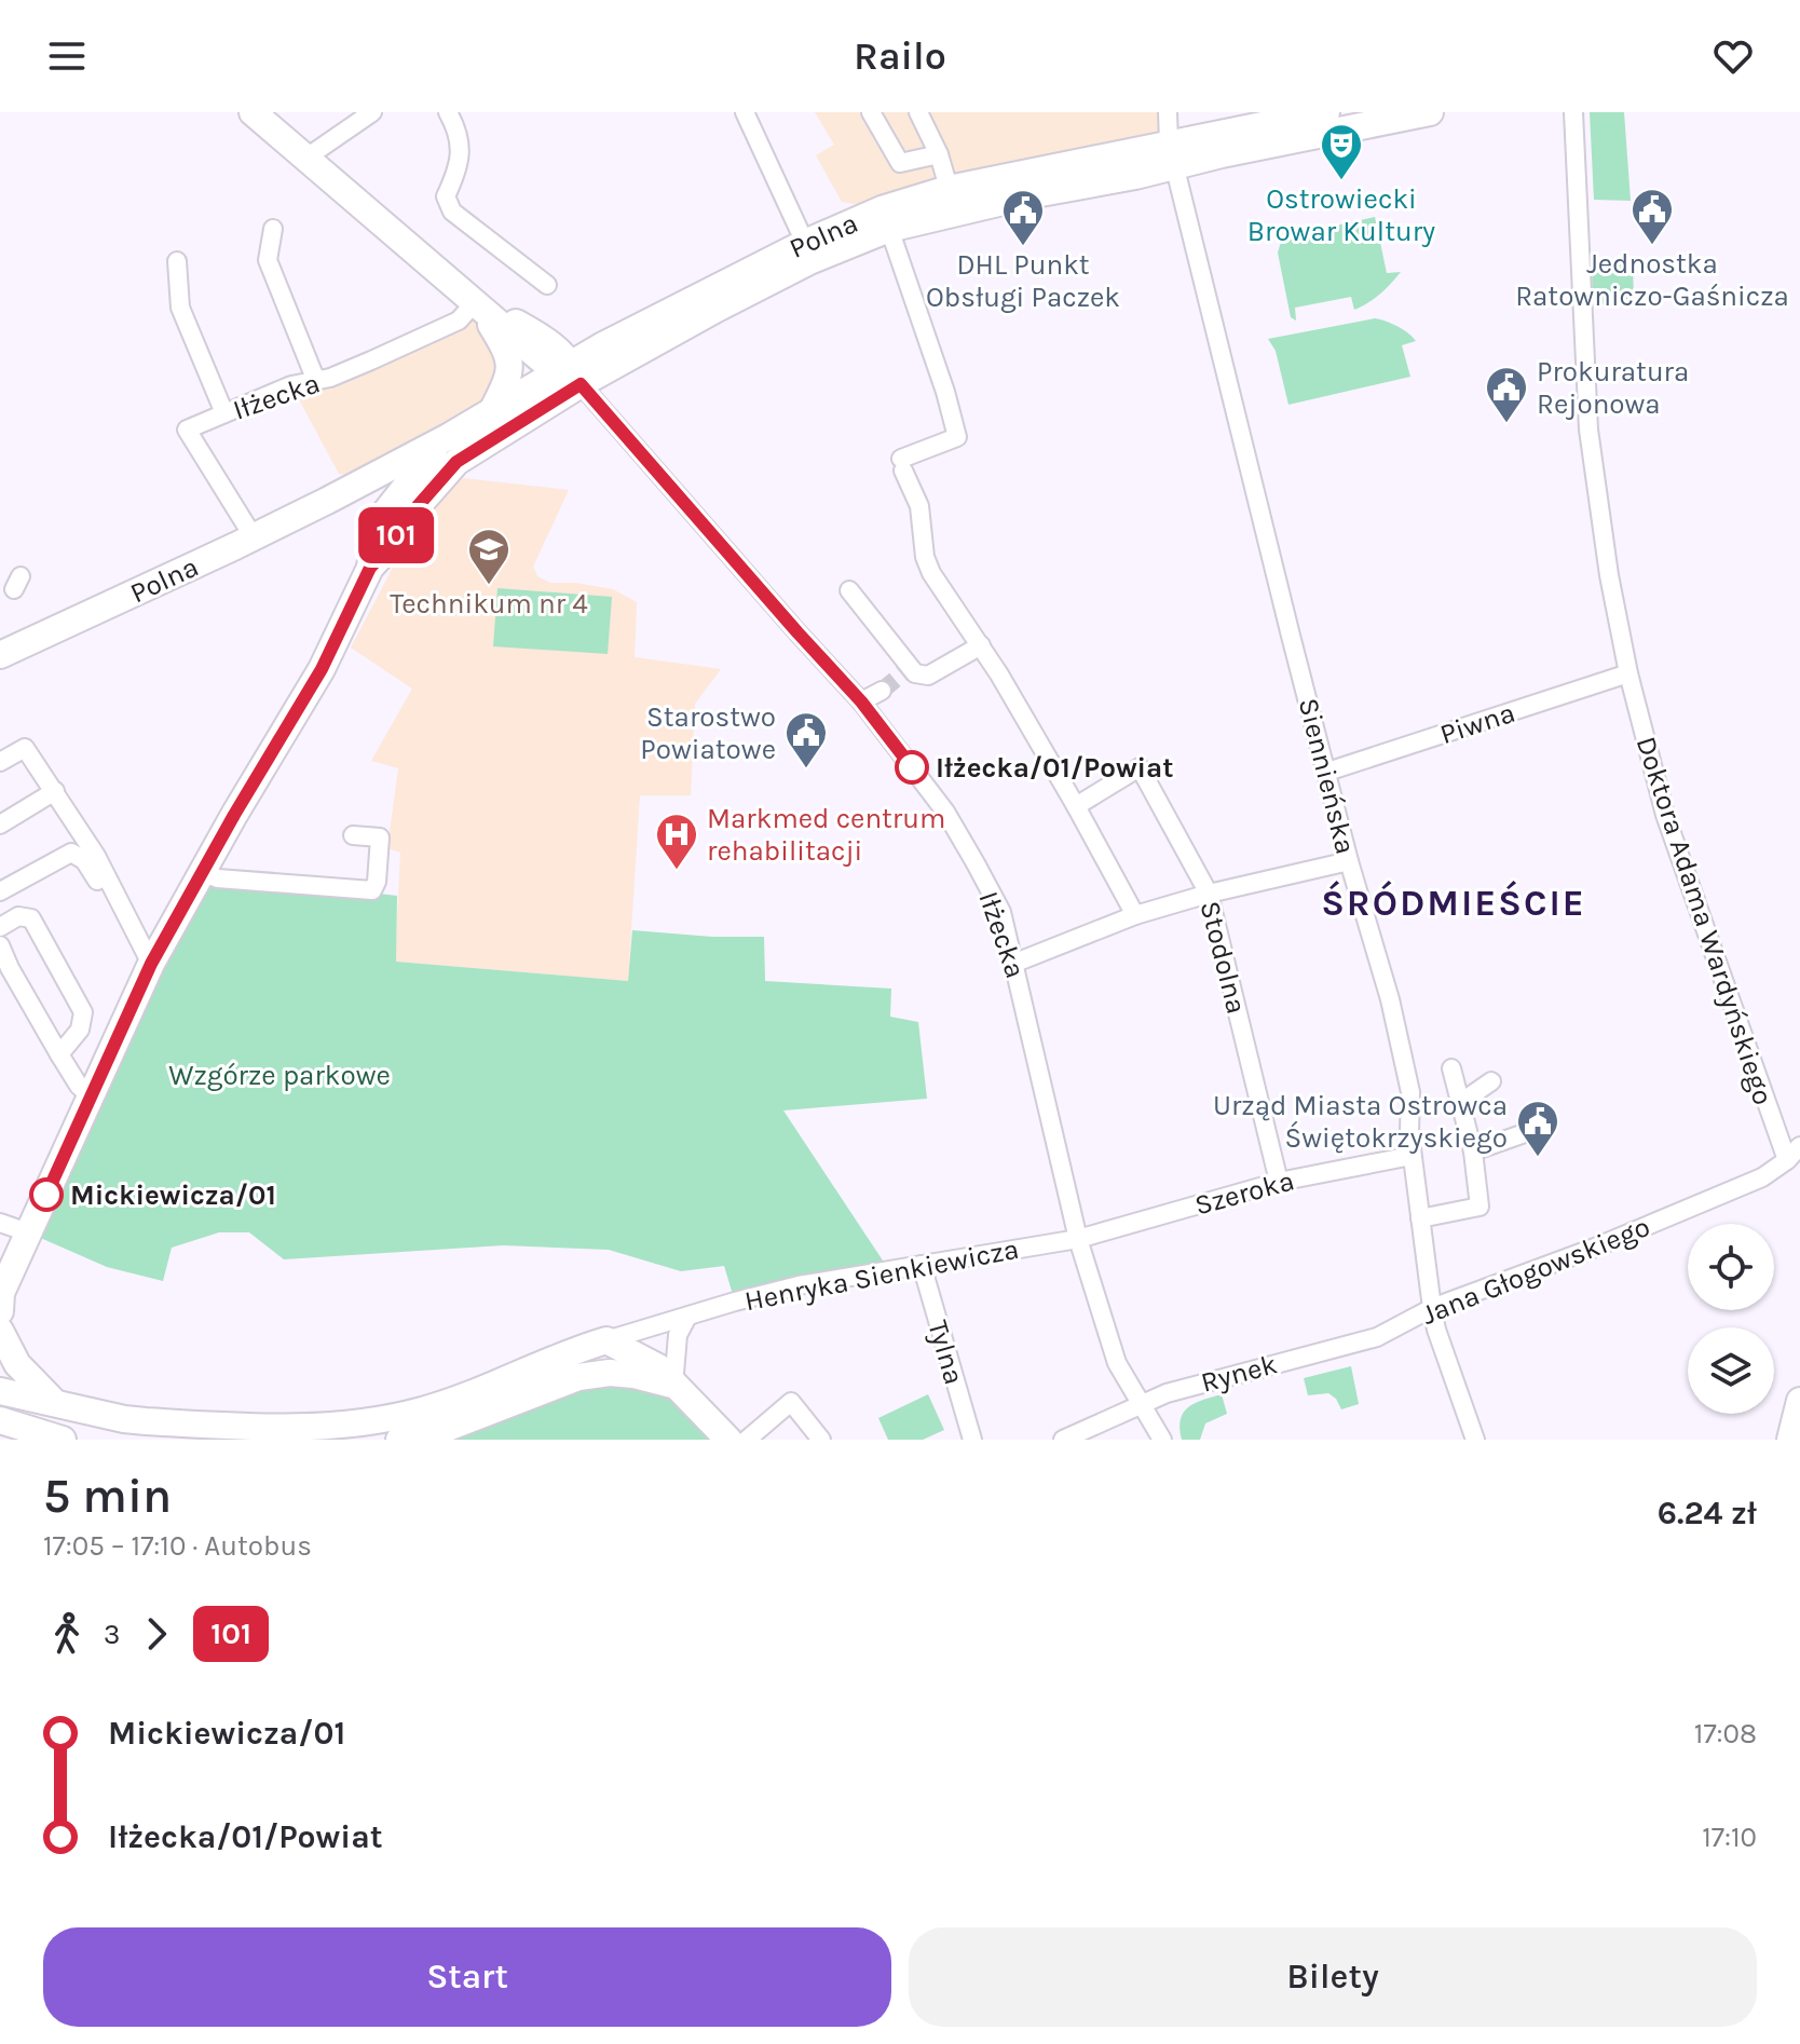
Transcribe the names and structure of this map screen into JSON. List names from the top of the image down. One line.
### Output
{"streets":{"street":["Polna","Iłżecka","Piwna","Siennieńska","Doktora Adama Wardyńskiego","Stodolna","Szeroka","Jana Głogowskiego","Henryka Sienkiewicza","Tylna","Rynek"]},"crossings":[["Polna","Iłżecka"],["Polna","Siennieńska"],["Iłżecka","Szeroka"],["Iłżecka","Henryka Sienkiewicza"],["Iłżecka","Rynek"],["Piwna","Siennieńska"],["Piwna","Doktora Adama Wardyńskiego"],["Siennieńska","Szeroka"],["Siennieńska","Jana Głogowskiego"],["Doktora Adama Wardyńskiego","Jana Głogowskiego"],["Stodolna","Szeroka"],["Szeroka","Henryka Sienkiewicza"],["Jana Głogowskiego","Rynek"],["Henryka Sienkiewicza","Tylna"]],"districts":["ŚRÓDMIEŚCIE"],"parks":["Wzgórze parkowe"],"places":{"theatre":["Ostrowiecki Browar Kultury"],"public building":["Jednostka Ratowniczo-Gaśnicza","DHL Punkt Obsługi Paczek","Prokuratura Rejonowa","Starostwo Powiatowe","Urząd Miasta Ostrowca Świętokrzyskiego"],"school or university":["Technikum nr 4"],"other":["Iłżecka/01/Powiat","Mickiewicza/01"],"hospital":["Markmed centrum rehabilitacji"]},"lines":["bus line 101"],"page":{"header":"Railo","on_map":"101","heading":["5 min","17:05 – 17:10 · Autobus","6.24 zł"],"legs":["3","101"],"list":[{"name":"Mickiewicza/01","value":"17:08"},{"name":"Iłżecka/01/Powiat","value":"17:10"}],"buttons":["Start","Bilety"]}}
